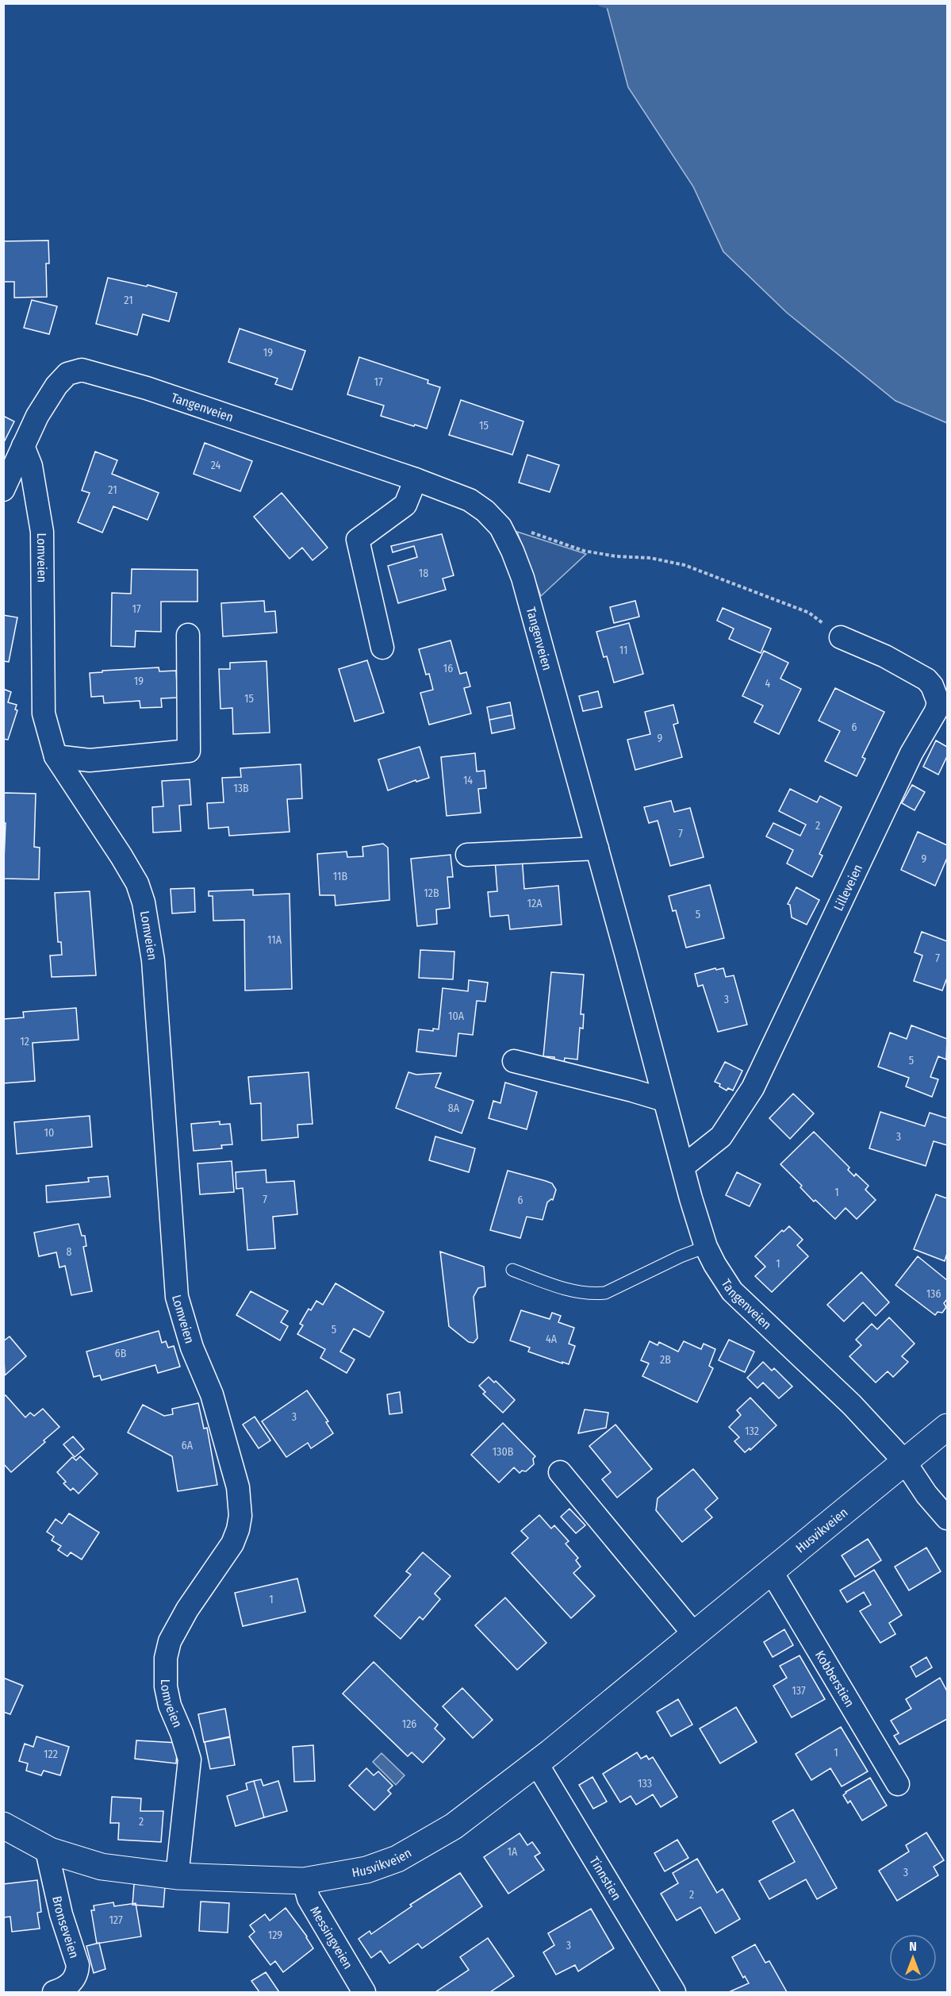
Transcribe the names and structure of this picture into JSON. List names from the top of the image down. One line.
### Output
{"streets":{"main road":["Husvikveien"],"street":["Tangenveien","Lomveien","Lilleveien","Kobberstien","Tinnstien","Bronseveien","Messingveien"]},"crossings":[["Tangenveien","Lomveien"],["Tangenveien","Lilleveien"],["Tangenveien","Husvikveien"],["Lomveien","Husvikveien"],["Husvikveien","Kobberstien"],["Husvikveien","Tinnstien"],["Husvikveien","Bronseveien"],["Husvikveien","Messingveien"]],"house_numbers":["21","19","17","15","24","21","18","17","11","16","19","4","15","6","9","14","13B","2","7","9","11B","12B","12A","5","11A","7","3","10A","12","5","8A","10","3","1","7","6","8","1","136","5","4A","6B","2B","3","132","6A","130B","1","137","126","1","122","133","2","1A","3","2","127","129","3"],"north":"top"}
